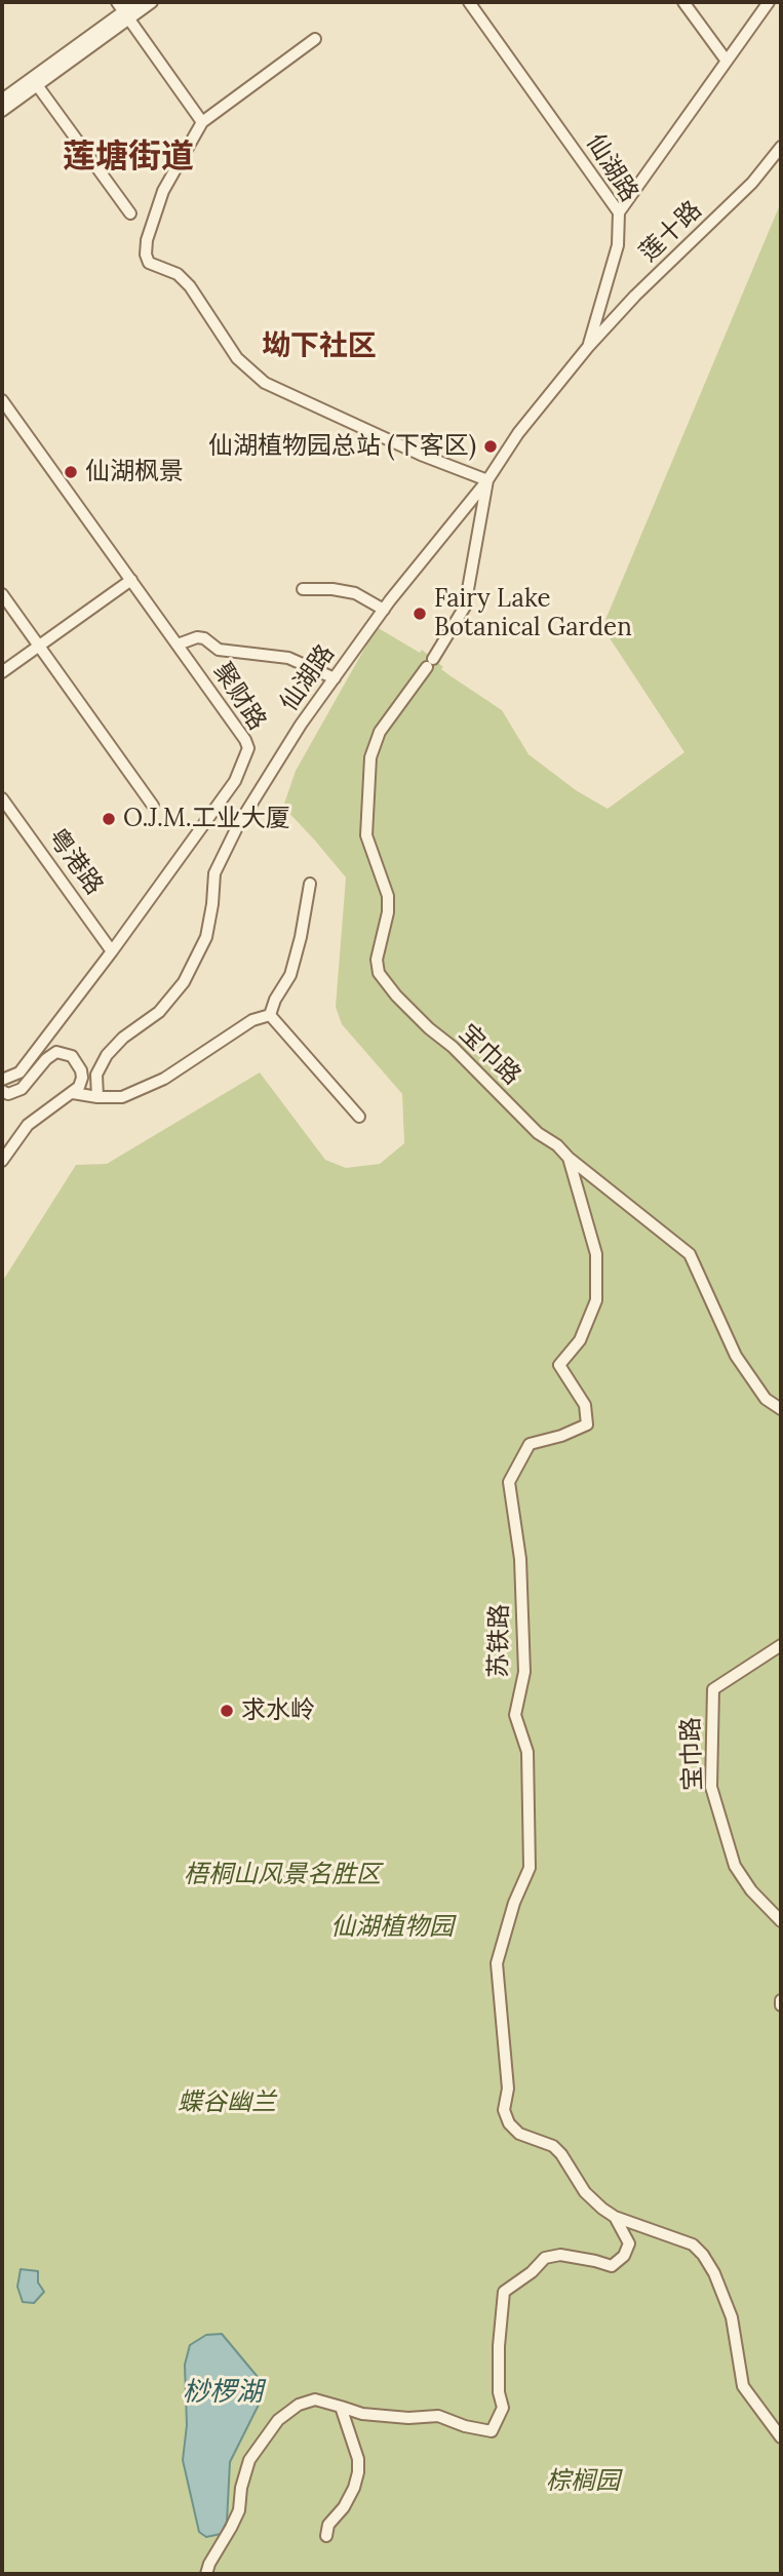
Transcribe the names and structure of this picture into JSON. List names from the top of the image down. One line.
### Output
{"streets":{"street":["仙湖路","莲十路","聚财路","粤港路","宝巾路","苏铁路"]},"crossings":[["仙湖路","莲十路"],["仙湖路","宝巾路"],["聚财路","粤港路"],["宝巾路","苏铁路"]],"districts":["莲塘街道","坳下社区"],"water":["桫椤湖"],"parks":["梧桐山风景名胜区","仙湖植物园","蝶谷幽兰","棕榈园"],"places":["仙湖植物园总站 (下客区)","仙湖枫景","Fairy Lake Botanical Garden","O.J.M.工业大厦","求水岭"]}
